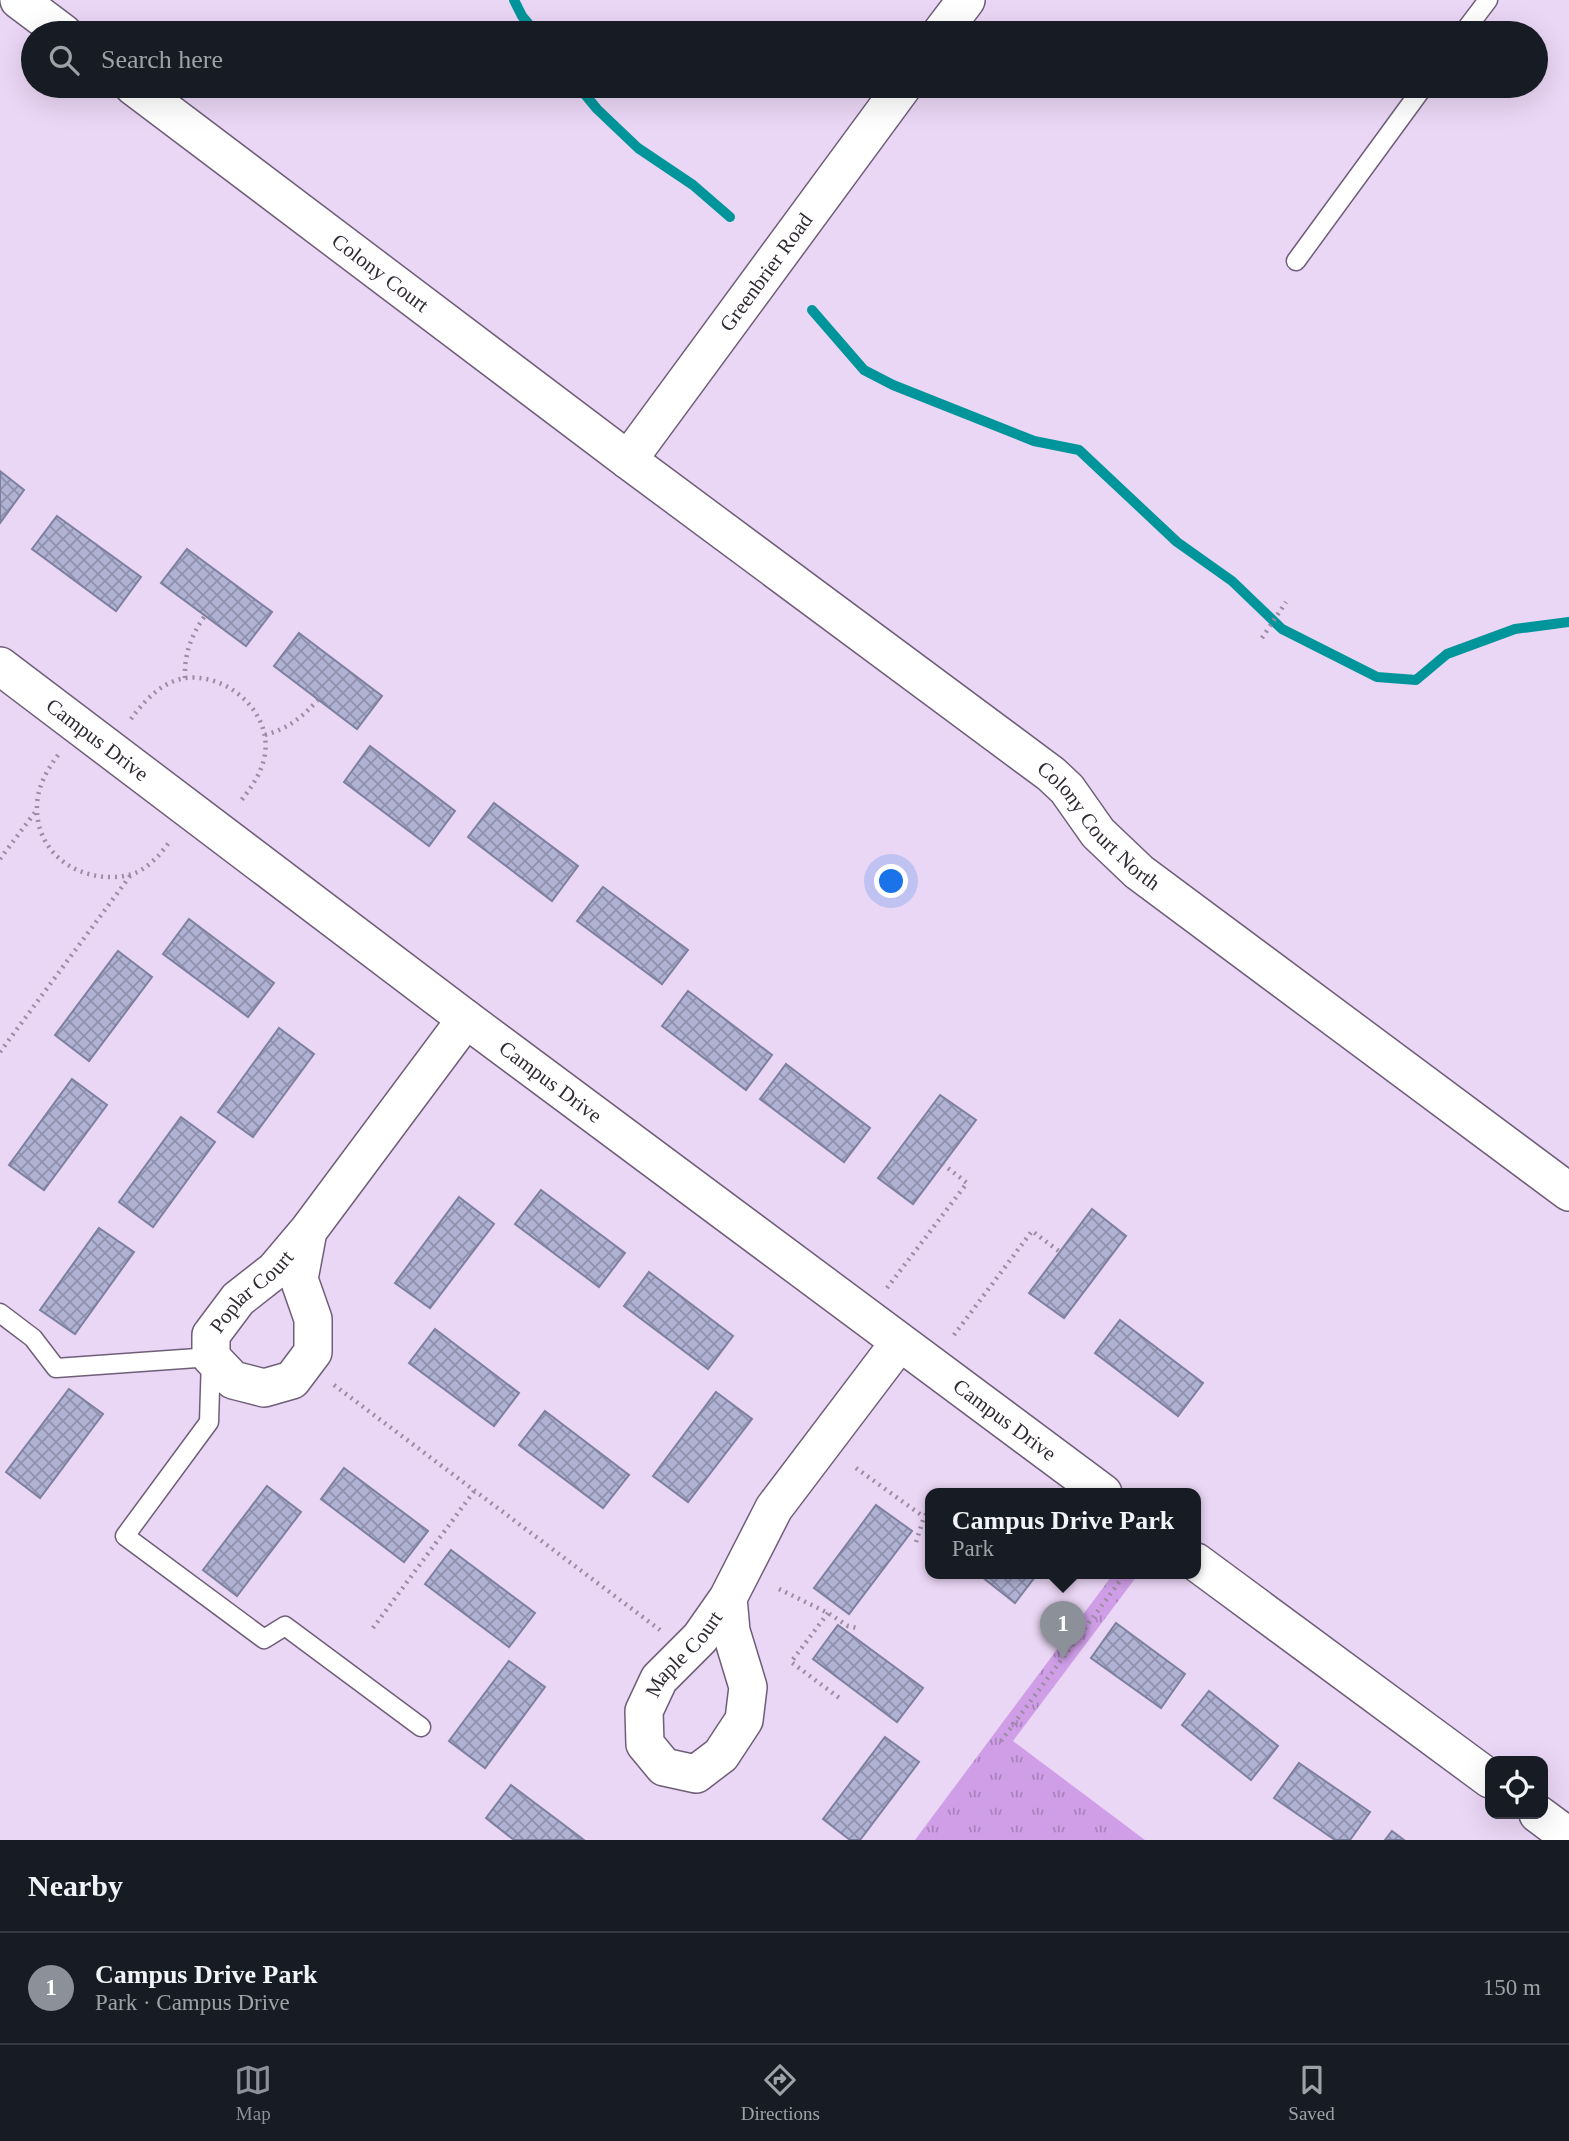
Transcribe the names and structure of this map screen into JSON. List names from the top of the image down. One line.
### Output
{"streets":{"street":["Colony Court","Greenbrier Road","Campus Drive","Colony Court North","Poplar Court","Maple Court"]},"crossings":[["Colony Court","Greenbrier Road"],["Colony Court","Colony Court North"],["Greenbrier Road","Colony Court North"],["Campus Drive","Poplar Court"],["Campus Drive","Maple Court"]],"page":{"search":"Search here","popup":["Campus Drive Park","Park"],"pins":"1","heading":"Nearby","list":[{"mark":"1","name":"Campus Drive Park","note":"Park · Campus Drive","value":"150 m"}],"nav":["Map","Directions","Saved"]}}
